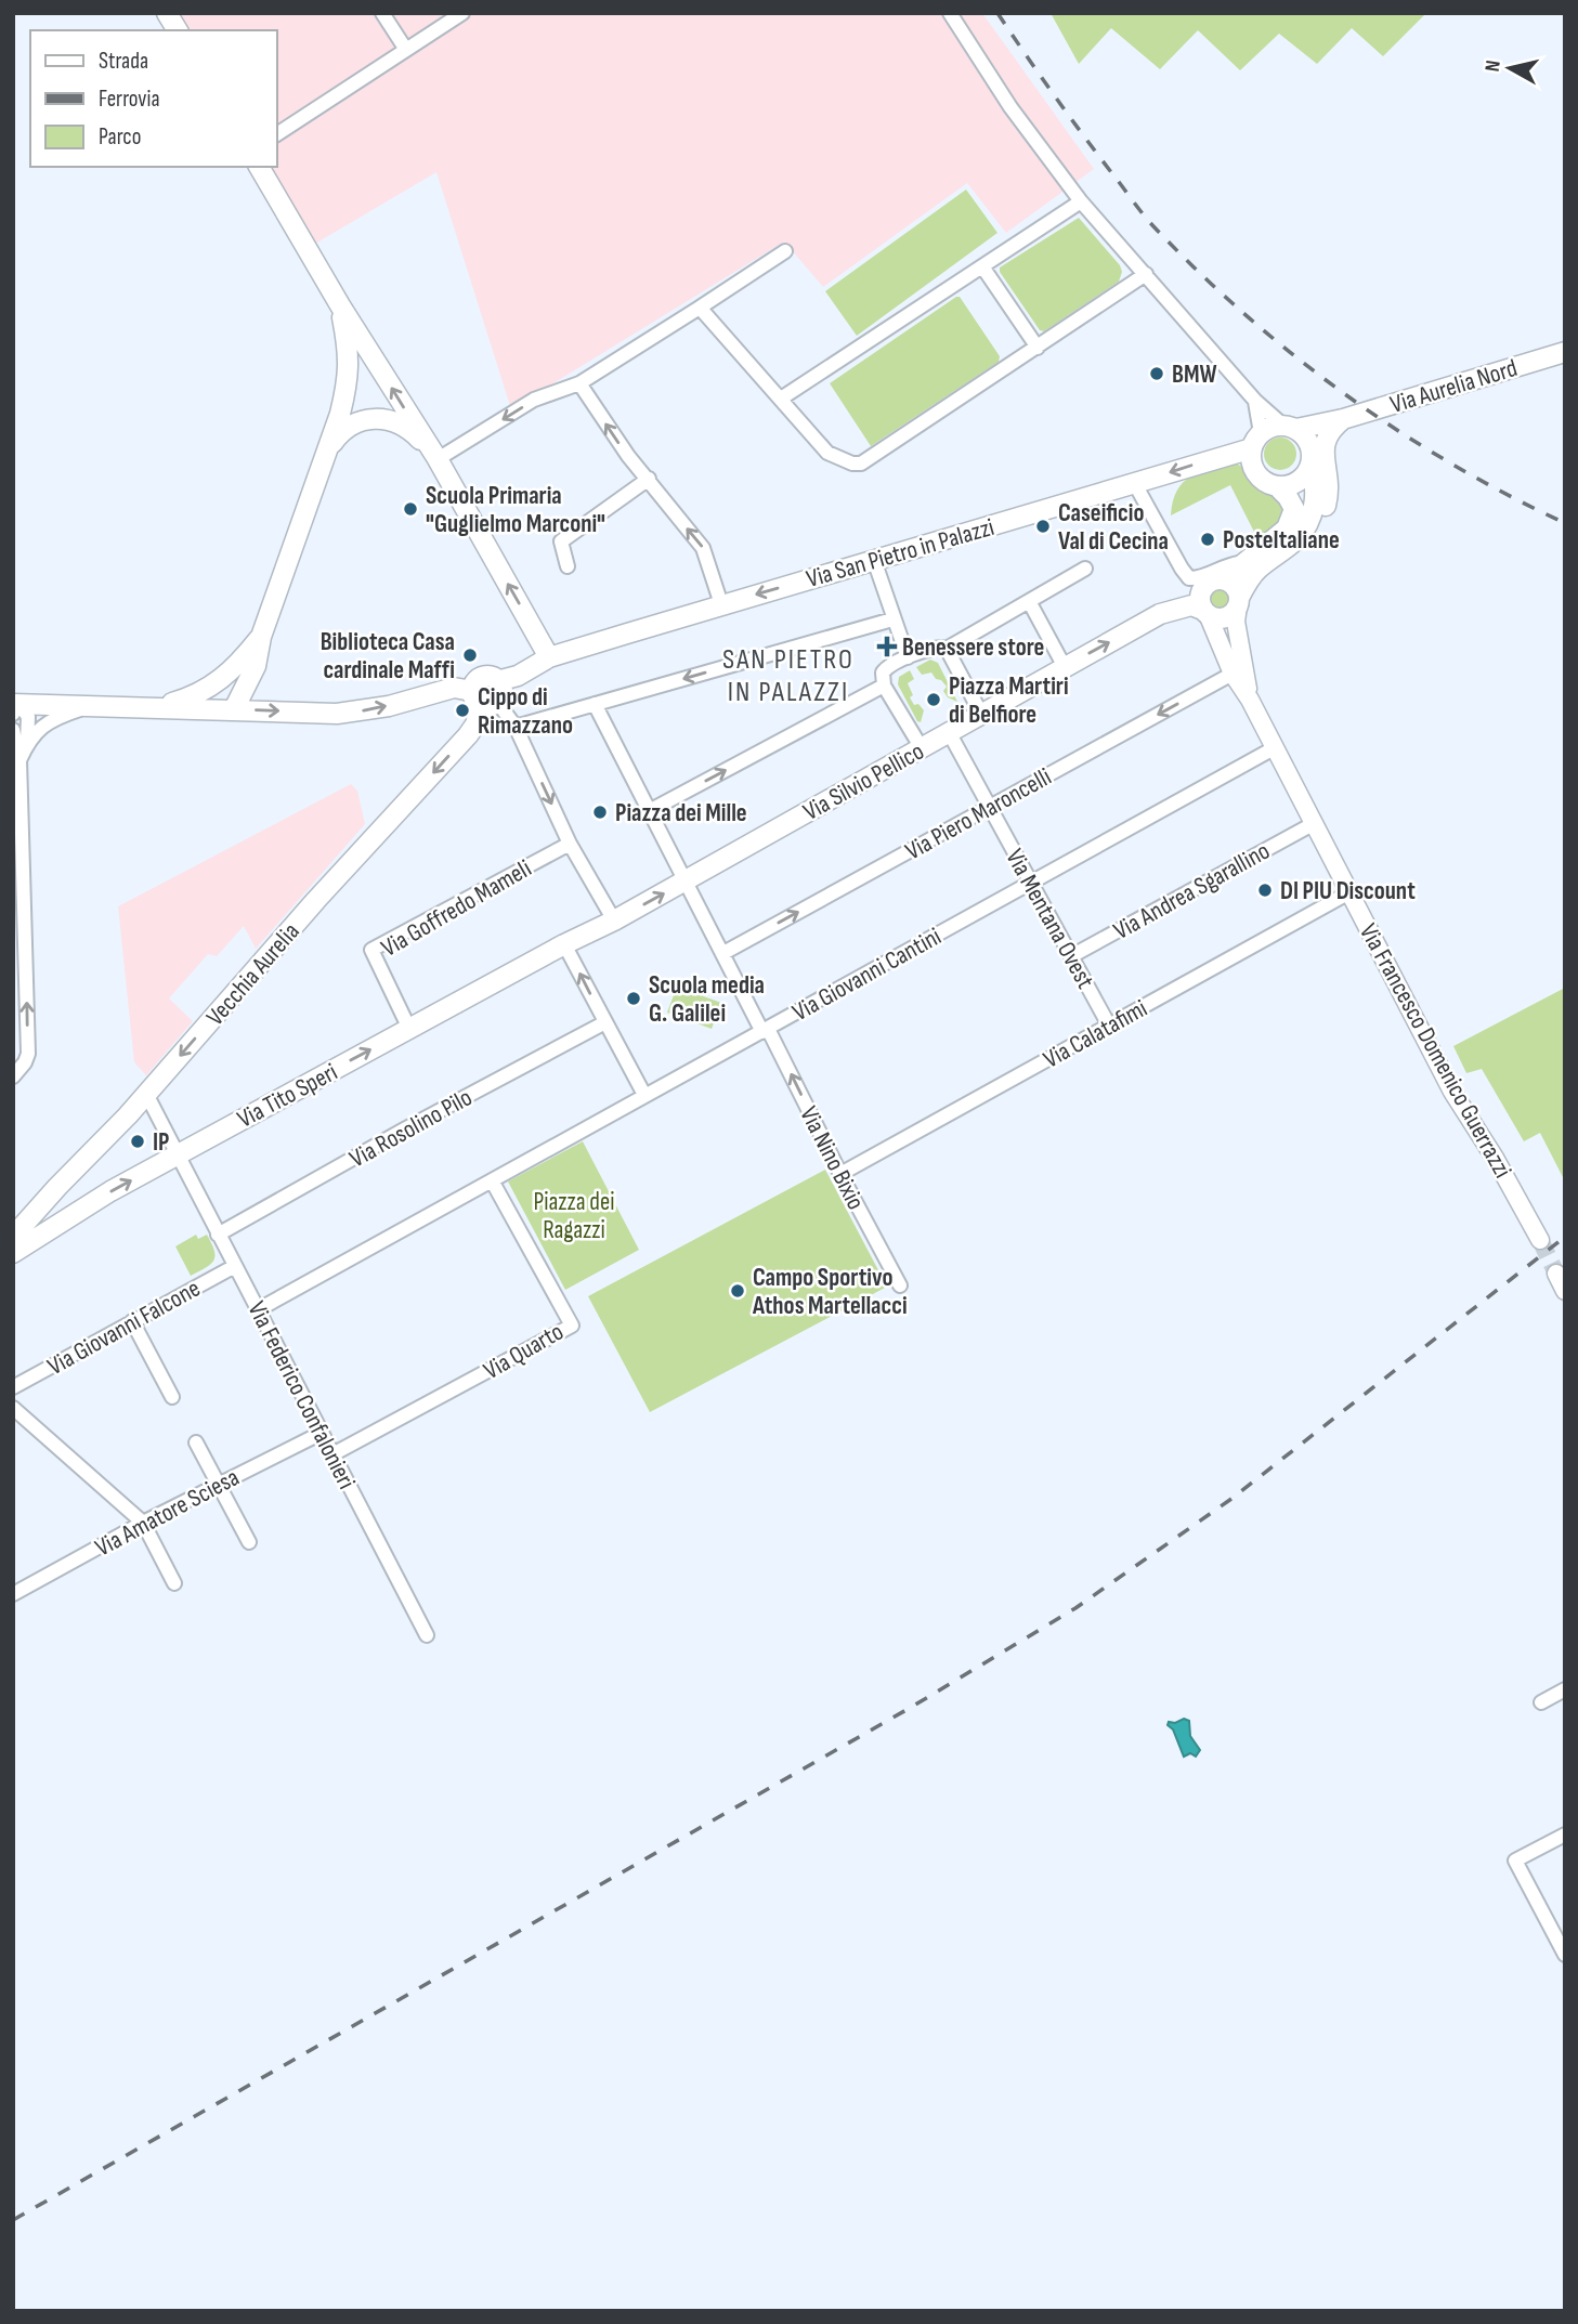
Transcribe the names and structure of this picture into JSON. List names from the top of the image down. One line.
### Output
{"streets":{"main road":["Via Aurelia Nord","Via San Pietro in Palazzi","Via Silvio Pellico","Vecchia Aurelia","Via Tito Speri"],"street":["Via Piero Maroncelli","Via Andrea Sgarallino","Via Goffredo Mameli","Via Mentana Ovest","Via Giovanni Cantini","Via Calatafimi","Via Francesco Domenico Guerrazzi","Via Rosolino Pilo","Via Nino Bixio","Via Giovanni Falcone","Via Quarto","Via Federico Confalonieri","Via Amatore Sciesa"]},"crossings":[["Via Aurelia Nord","Via San Pietro in Palazzi"],["Via Silvio Pellico","Via Mentana Ovest"],["Via Silvio Pellico","Via Francesco Domenico Guerrazzi"],["Via Silvio Pellico","Via Tito Speri"],["Via Silvio Pellico","Via Nino Bixio"],["Via Piero Maroncelli","Via Mentana Ovest"],["Via Piero Maroncelli","Via Francesco Domenico Guerrazzi"],["Via Piero Maroncelli","Via Nino Bixio"],["Via Andrea Sgarallino","Via Mentana Ovest"],["Via Andrea Sgarallino","Via Francesco Domenico Guerrazzi"],["Via Goffredo Mameli","Via Tito Speri"],["Via Mentana Ovest","Via Giovanni Cantini"],["Via Mentana Ovest","Via Calatafimi"],["Vecchia Aurelia","Via Federico Confalonieri"],["Via Giovanni Cantini","Via Francesco Domenico Guerrazzi"],["Via Giovanni Cantini","Via Nino Bixio"],["Via Giovanni Cantini","Via Quarto"],["Via Giovanni Cantini","Via Federico Confalonieri"],["Via Calatafimi","Via Francesco Domenico Guerrazzi"],["Via Calatafimi","Via Nino Bixio"],["Via Tito Speri","Via Federico Confalonieri"],["Via Rosolino Pilo","Via Federico Confalonieri"],["Via Giovanni Falcone","Via Federico Confalonieri"],["Via Quarto","Via Federico Confalonieri"],["Via Federico Confalonieri","Via Amatore Sciesa"]],"one_way":["Via San Pietro in Palazzi","Vecchia Aurelia","Via Tito Speri","Via Nino Bixio"],"districts":["SAN PIETRO IN PALAZZI"],"parks":["Piazza dei Ragazzi"],"places":{"other":["BMW","Scuola Primaria \"Guglielmo Marconi\"","Caseificio Val di Cecina","PosteItaliane","Biblioteca Casa cardinale Maffi","Piazza Martiri di Belfiore","Cippo di Rimazzano","Piazza dei Mille","DI PIU Discount","Scuola media G. Galilei","IP","Campo Sportivo Athos Martellacci"],"health":["Benessere store"]},"legend":["Strada","Ferrovia","Parco"],"north":"left"}
